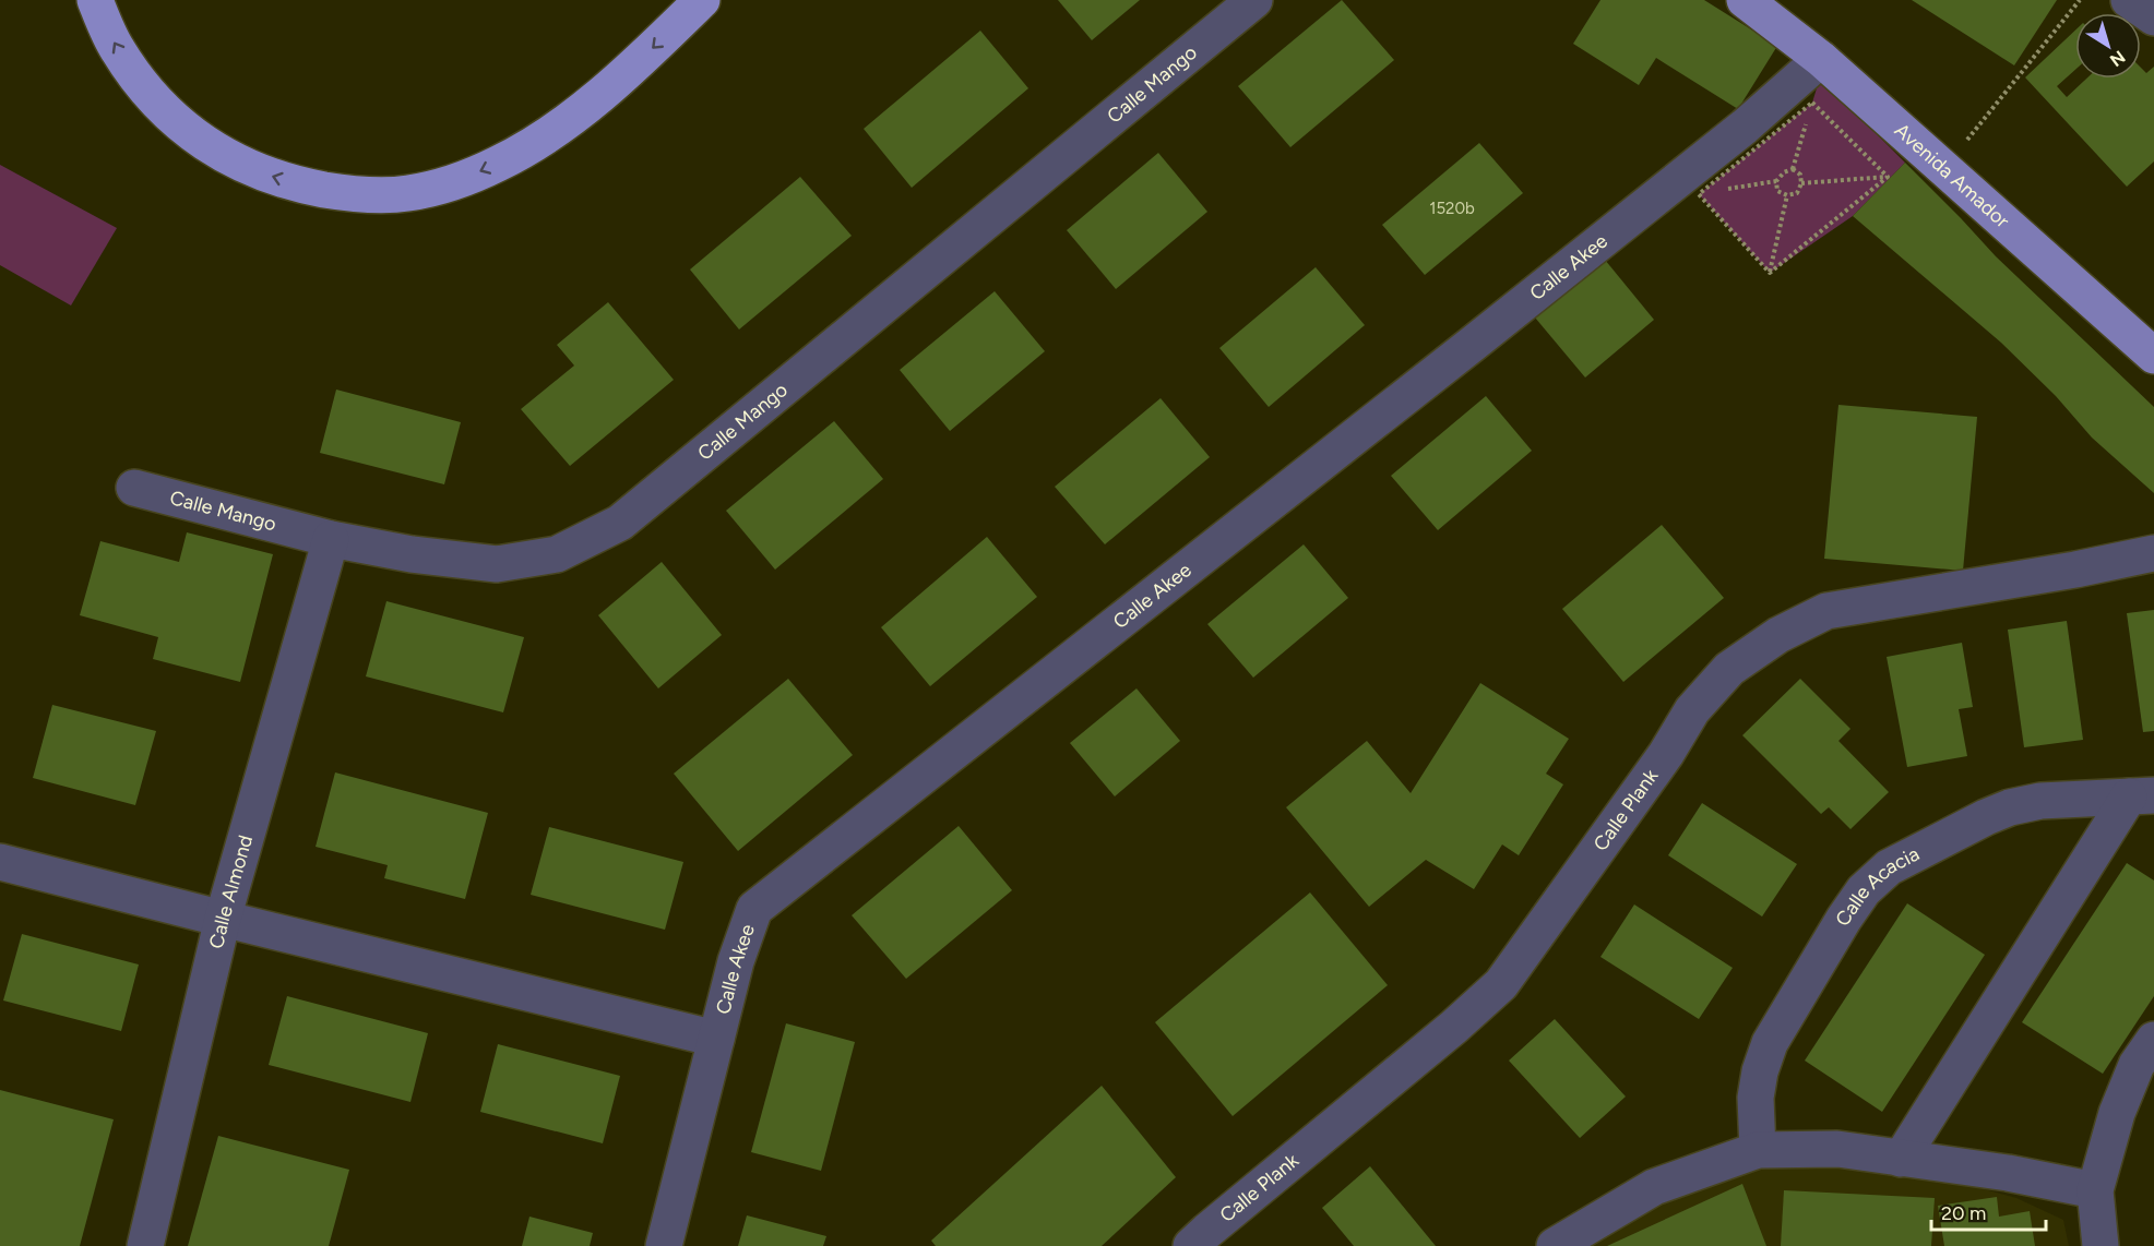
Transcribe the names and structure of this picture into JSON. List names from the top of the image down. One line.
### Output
{"streets":{"main road":["Avenida Amador"],"street":["Calle Mango","Calle Akee","Calle Plank","Calle Almond","Calle Acacia"]},"crossings":[["Calle Mango","Calle Almond"],["Avenida Amador","Calle Akee"]],"house_numbers":["1520b"],"scale_bar":"20 m","north":"bottom right"}
